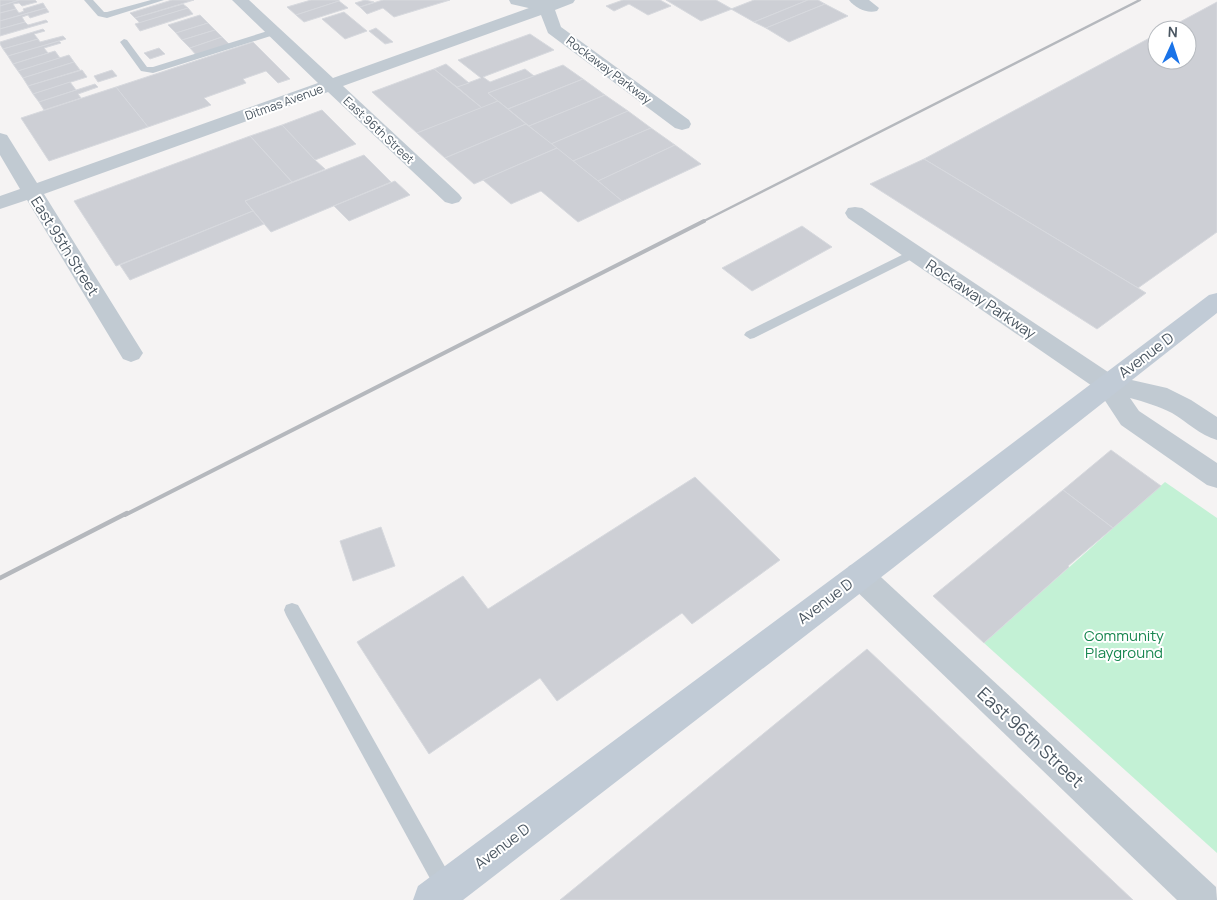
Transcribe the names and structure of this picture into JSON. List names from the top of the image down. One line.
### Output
{"streets":{"main road":["Avenue D"],"street":["Rockaway Parkway","Ditmas Avenue","East 96th Street","East 95th Street"]},"crossings":[["Rockaway Parkway","Ditmas Avenue"],["Rockaway Parkway","Avenue D"],["Ditmas Avenue","East 96th Street"],["Ditmas Avenue","East 95th Street"],["East 96th Street","Avenue D"]],"parks":["Community Playground"],"north":"top"}
